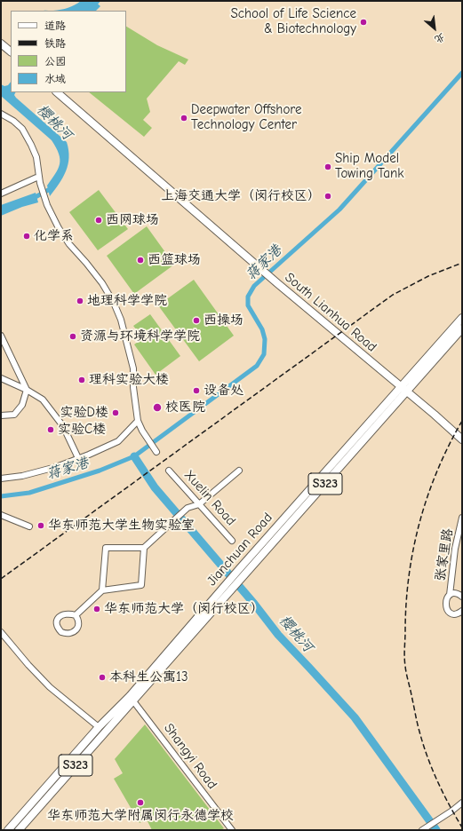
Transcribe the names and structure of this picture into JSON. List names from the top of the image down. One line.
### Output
{"streets":{"main road":["South Lianhua Road","S323","Jianchuan Road"],"street":["Xuelin Road","张家里路","Shangyi Road"]},"crossings":[["South Lianhua Road","Jianchuan Road"],["Jianchuan Road","Shangyi Road"]],"water":["樱桃河","蒋家港"],"places":["School of Life Science & Biotechnology","Deepwater Offshore Technology Center","Ship Model Towing Tank","上海交通大学（闵行校区）","西网球场","化学系","西篮球场","地理科学学院","西操场","资源与环境科学学院","理科实验大楼","设备处","校医院","实验D楼","实验C楼","华东师范大学生物实验室","华东师范大学（闵行校区）","本科生公寓13","华东师范大学附属闵行永德学校"],"legend":["道路","铁路","公园","水域"],"north":"bottom right"}
